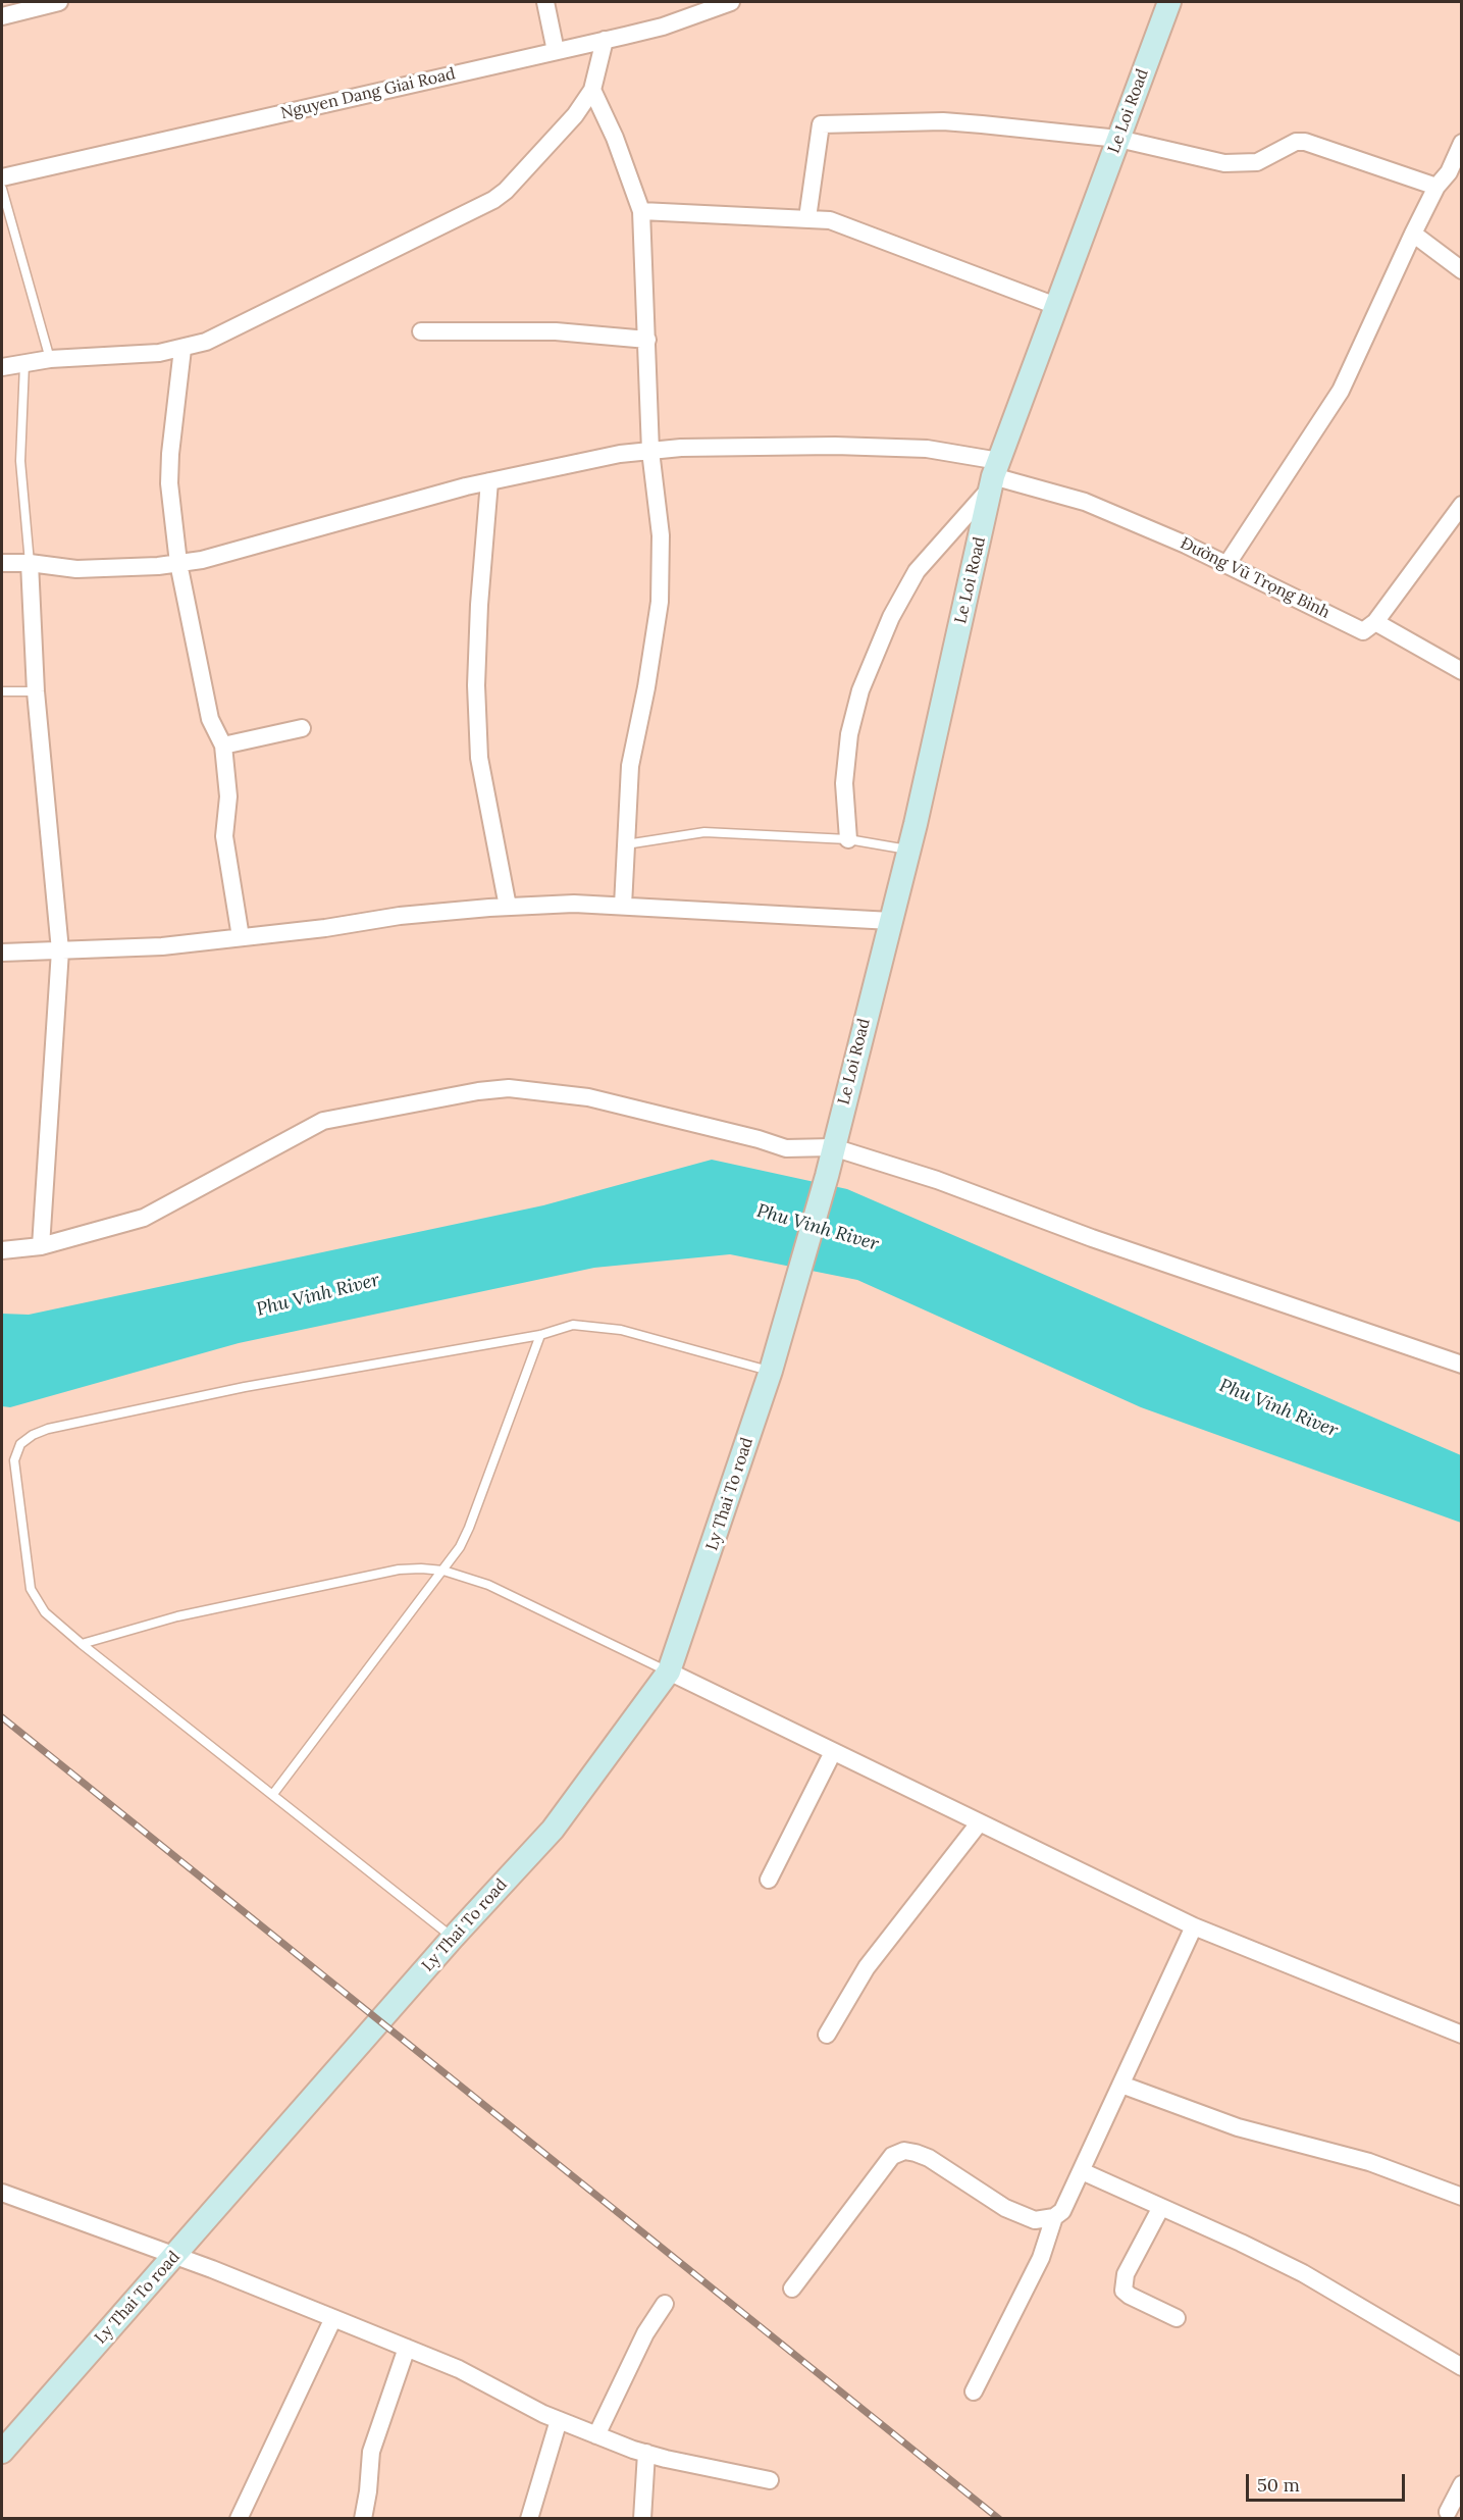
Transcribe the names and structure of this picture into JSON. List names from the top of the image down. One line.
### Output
{"streets":{"main road":["Le Loi Road","Ly Thai To road"],"street":["Nguyen Dang Giai Road","Đường Vũ Trọng Bình"]},"crossings":[["Le Loi Road","Đường Vũ Trọng Bình"],["Le Loi Road","Ly Thai To road"]],"water":["Phu Vinh River"],"scale_bar":"50 m"}
